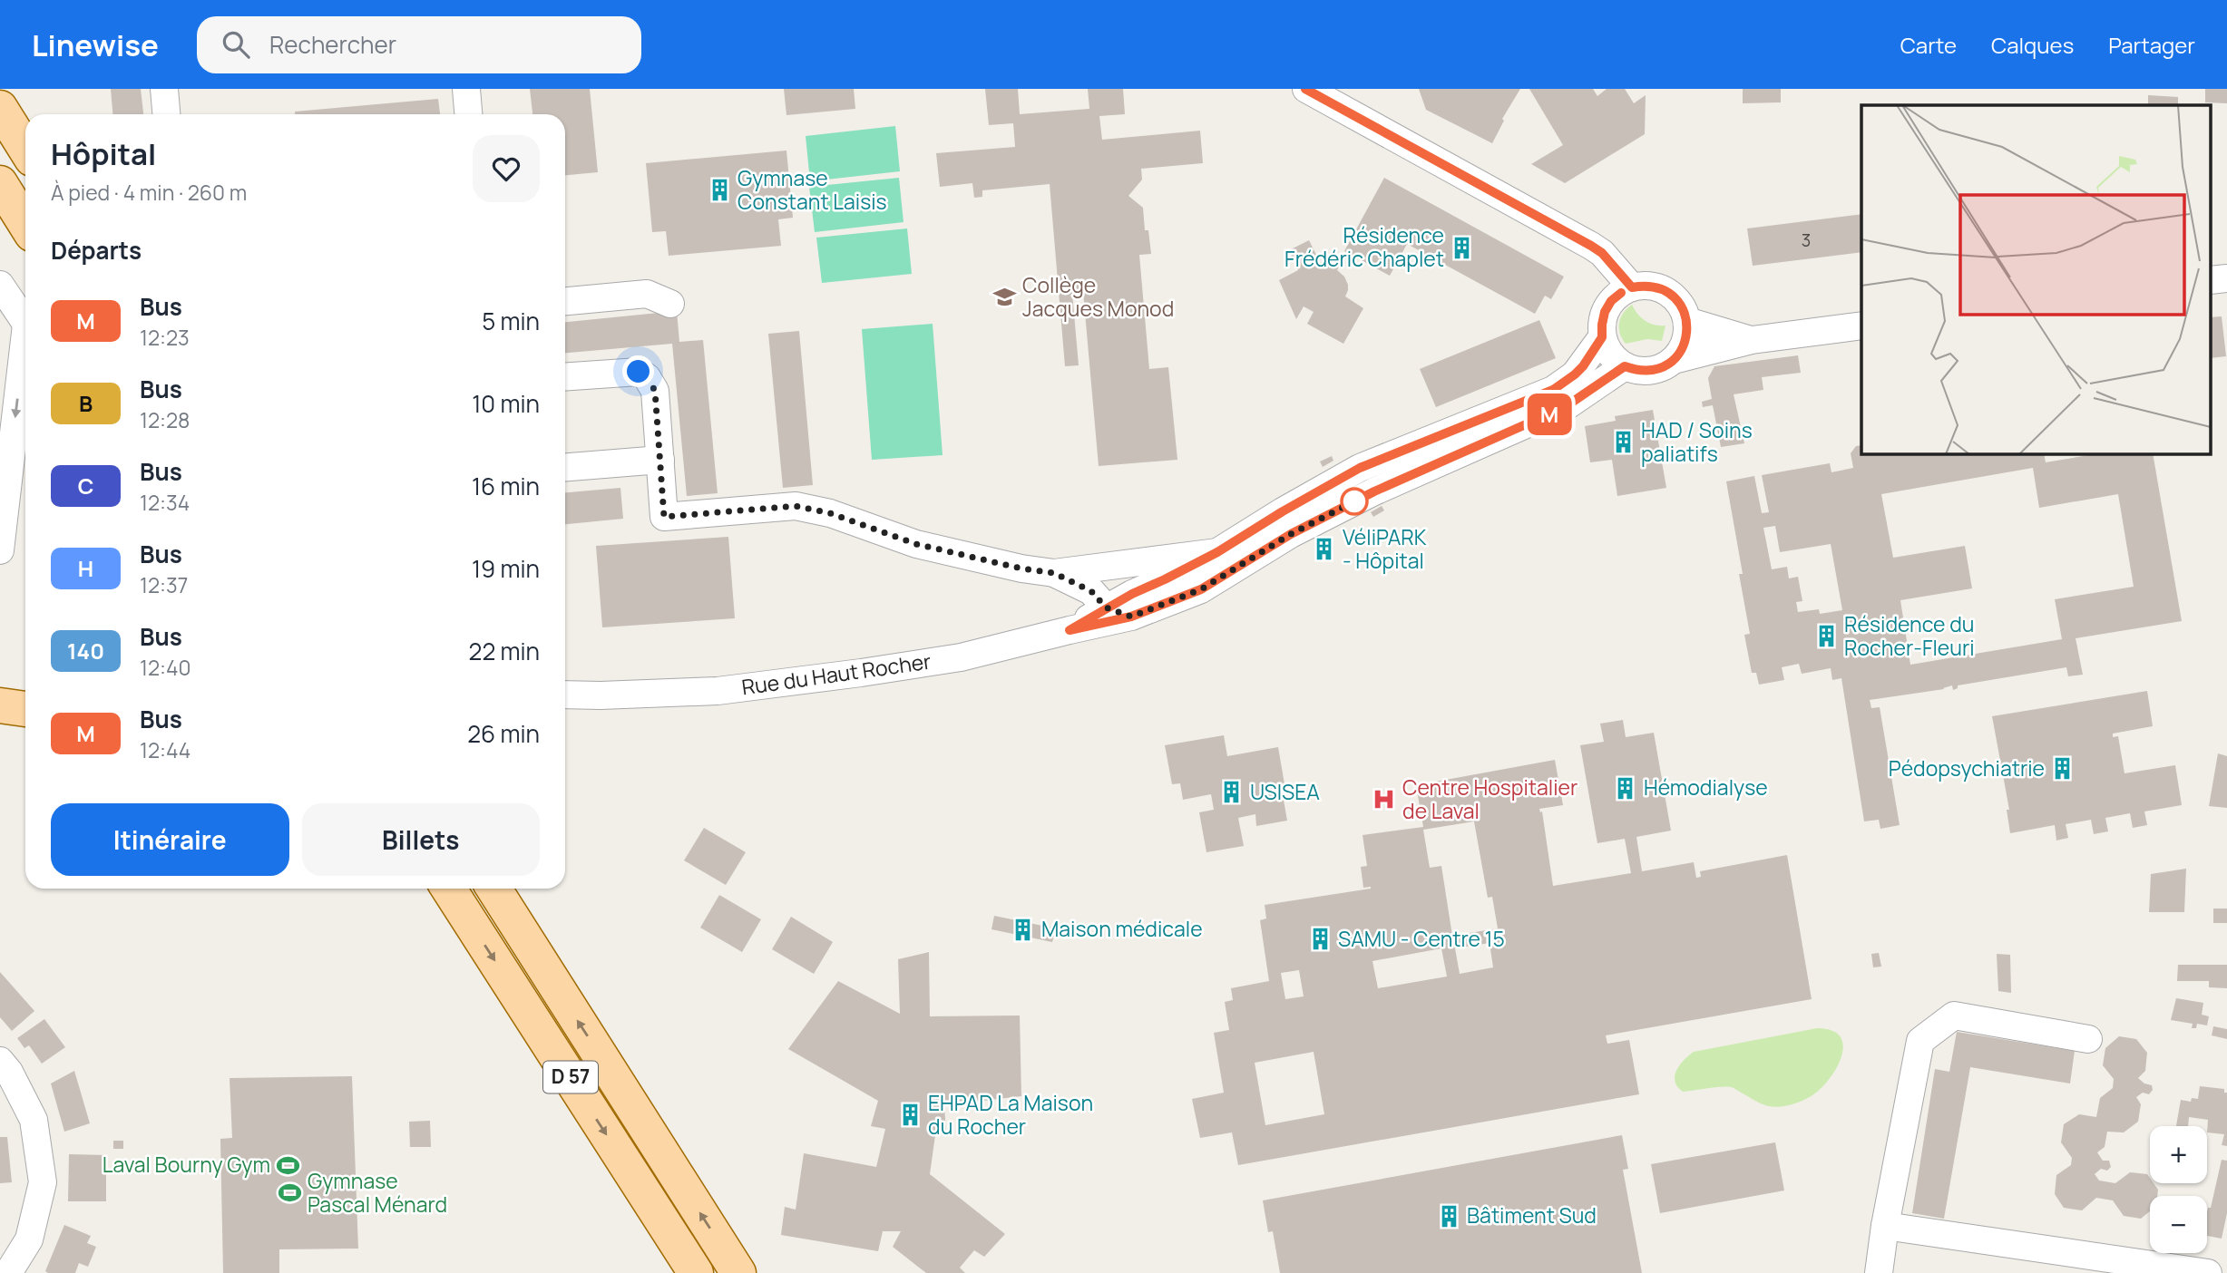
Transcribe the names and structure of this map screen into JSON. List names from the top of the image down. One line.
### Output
{"streets":{"main road":["D 57"],"street":["Rue du Haut Rocher"]},"places":{"building":["Gymnase Constant Laisis","Résidence Frédéric Chaplet","HAD / Soins paliatifs","VéliPARK - Hôpital","Résidence du Rocher-Fleuri","Pédopsychiatrie","Hémodialyse","USISEA","Maison médicale","SAMU - Centre 15","EHPAD La Maison du Rocher","Bâtiment Sud"],"school or university":["Collège Jacques Monod"],"hospital":["Centre Hospitalier de Laval"],"sports":["Laval Bourny Gym","Gymnase Pascal Ménard"]},"lines":["bus line M"],"house_numbers":["3"],"page":{"header":"Linewise","search":"Rechercher","nav":["Carte","Calques","Partager"],"on_map":"M","heading":[["Hôpital","À pied · 4 min · 260 m"],"Départs"],"list":[{"mark":"M","name":"Bus","note":"12:23","value":"5 min"},{"mark":"B","name":"Bus","note":"12:28","value":"10 min"},{"mark":"C","name":"Bus","note":"12:34","value":"16 min"},{"mark":"H","name":"Bus","note":"12:37","value":"19 min"},{"mark":"140","name":"Bus","note":"12:40","value":"22 min"},{"mark":"M","name":"Bus","note":"12:44","value":"26 min"}],"buttons":["Itinéraire","Billets"],"map_buttons":["+","−"]}}
